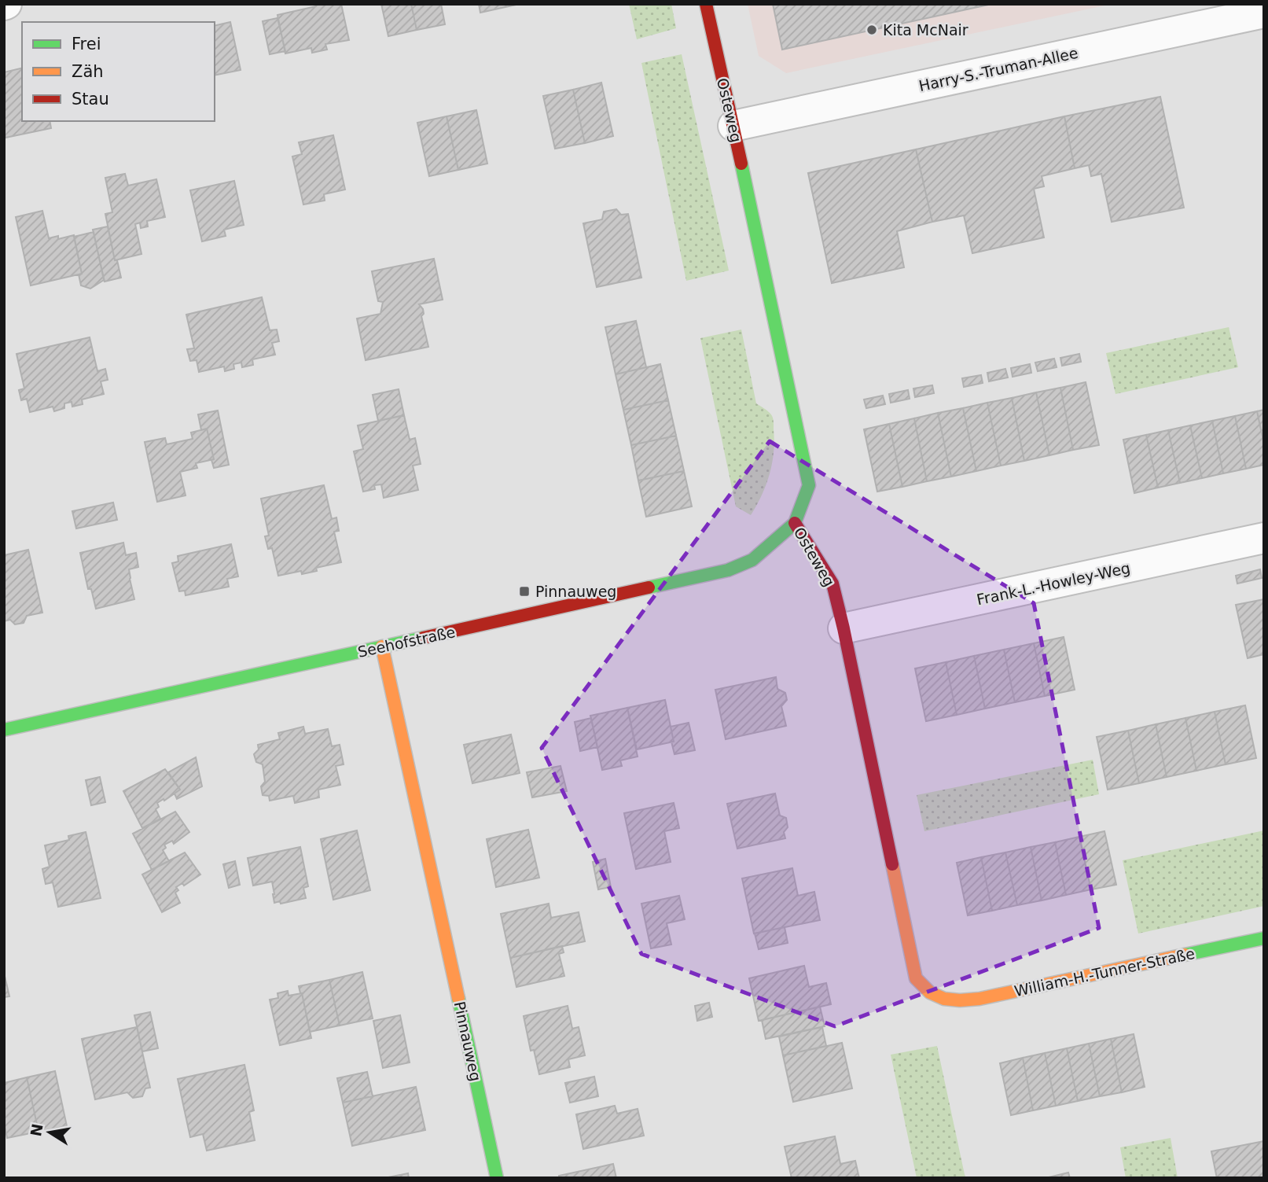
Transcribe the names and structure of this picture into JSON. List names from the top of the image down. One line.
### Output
{"streets":{"street":["Harry-S.-Truman-Allee","Osteweg","Frank-L.-Howley-Weg","Seehofstraße","William-H.-Tunner-Straße","Pinnauweg"]},"crossings":[["Harry-S.-Truman-Allee","Osteweg"],["Osteweg","Frank-L.-Howley-Weg"],["Osteweg","Seehofstraße"],["Osteweg","William-H.-Tunner-Straße"],["Seehofstraße","Pinnauweg"]],"places":{"other":["Kita McNair"],"transit":["Pinnauweg"]},"legend":["Frei","Zäh","Stau"],"north":"left"}
